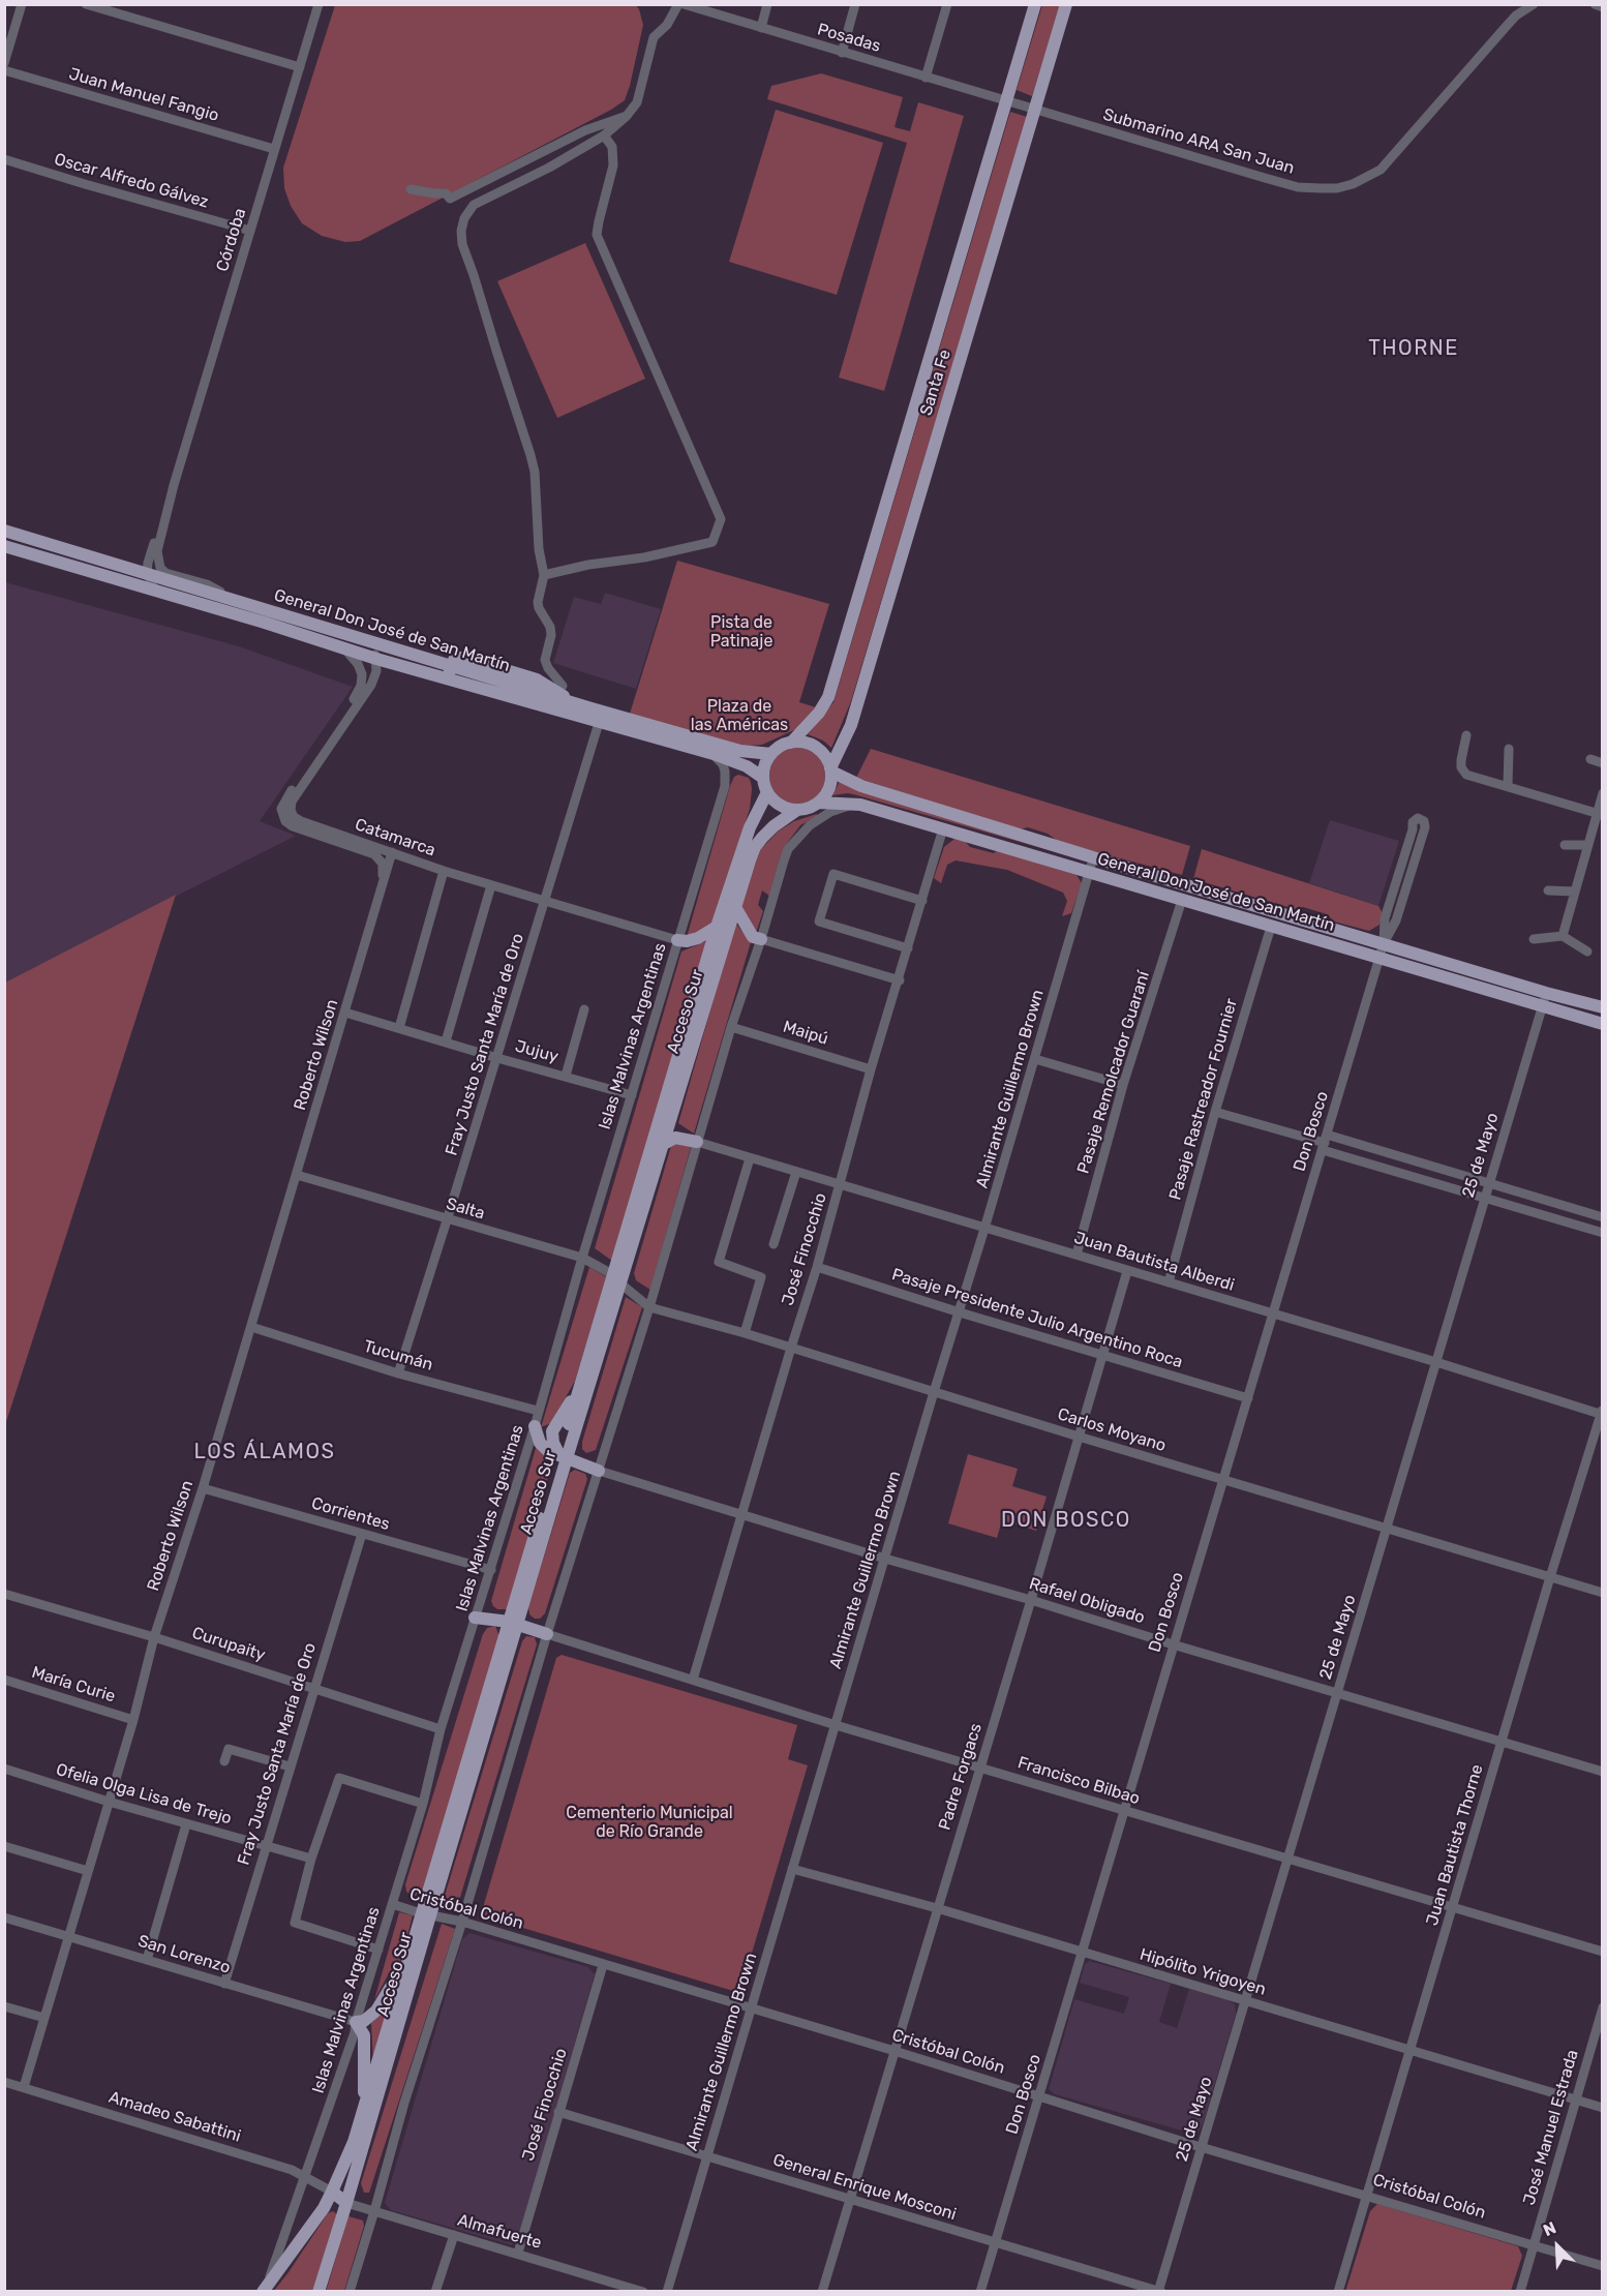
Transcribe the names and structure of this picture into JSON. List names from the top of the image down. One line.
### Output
{"streets":{"main road":["Santa Fe","General Don José de San Martín","Acceso Sur"],"street":["Posadas","Juan Manuel Fangio","Submarino ARA San Juan","Oscar Alfredo Gálvez","Córdoba","Catamarca","Maipú","Islas Malvinas Argentinas","Fray Justo Santa María de Oro","Jujuy","Roberto Wilson","Pasaje Remolcador Guaraní","Almirante Guillermo Brown","Pasaje Rastreador Fournier","Don Bosco","25 de Mayo","Salta","José Finocchio","Juan Bautista Alberdi","Pasaje Presidente Julio Argentino Roca","Tucumán","Carlos Moyano","Corrientes","Rafael Obligado","Curupaity","María Curie","Padre Forgacs","Francisco Bilbao","Ofelia Olga Lisa de Trejo","Juan Bautista Thorne","Cristóbal Colón","San Lorenzo","Hipólito Yrigoyen","Amadeo Sabattini","José Manuel Estrada","General Enrique Mosconi","Almafuerte"]},"crossings":[["Posadas","Submarino ARA San Juan"],["Posadas","Santa Fe"],["Juan Manuel Fangio","Córdoba"],["Submarino ARA San Juan","Santa Fe"],["Oscar Alfredo Gálvez","Córdoba"],["Córdoba","General Don José de San Martín"],["Santa Fe","General Don José de San Martín"],["Santa Fe","Acceso Sur"],["General Don José de San Martín","Acceso Sur"],["General Don José de San Martín","Islas Malvinas Argentinas"],["General Don José de San Martín","Fray Justo Santa María de Oro"],["General Don José de San Martín","Pasaje Remolcador Guaraní"],["General Don José de San Martín","Almirante Guillermo Brown"],["General Don José de San Martín","Pasaje Rastreador Fournier"],["General Don José de San Martín","Don Bosco"],["General Don José de San Martín","25 de Mayo"],["General Don José de San Martín","José Finocchio"],["Catamarca","Islas Malvinas Argentinas"],["Catamarca","Fray Justo Santa María de Oro"],["Catamarca","Roberto Wilson"],["Acceso Sur","Islas Malvinas Argentinas"],["Acceso Sur","Salta"],["Acceso Sur","Carlos Moyano"],["Acceso Sur","Cristóbal Colón"],["Acceso Sur","Amadeo Sabattini"],["Acceso Sur","Almafuerte"],["Maipú","José Finocchio"],["Islas Malvinas Argentinas","Jujuy"],["Islas Malvinas Argentinas","Salta"],["Islas Malvinas Argentinas","Tucumán"],["Islas Malvinas Argentinas","Corrientes"],["Islas Malvinas Argentinas","Curupaity"],["Islas Malvinas Argentinas","Cristóbal Colón"],["Islas Malvinas Argentinas","San Lorenzo"],["Islas Malvinas Argentinas","Amadeo Sabattini"],["Fray Justo Santa María de Oro","Jujuy"],["Fray Justo Santa María de Oro","Salta"],["Fray Justo Santa María de Oro","Tucumán"],["Fray Justo Santa María de Oro","Corrientes"],["Fray Justo Santa María de Oro","Curupaity"],["Fray Justo Santa María de Oro","Ofelia Olga Lisa de Trejo"],["Fray Justo Santa María de Oro","San Lorenzo"],["Jujuy","Roberto Wilson"],["Roberto Wilson","Salta"],["Roberto Wilson","Tucumán"],["Roberto Wilson","Corrientes"],["Roberto Wilson","Curupaity"],["Roberto Wilson","María Curie"],["Roberto Wilson","Ofelia Olga Lisa de Trejo"],["Roberto Wilson","San Lorenzo"],["Roberto Wilson","Amadeo Sabattini"],["Pasaje Remolcador Guaraní","Juan Bautista Alberdi"],["Almirante Guillermo Brown","Juan Bautista Alberdi"],["Almirante Guillermo Brown","Pasaje Presidente Julio Argentino Roca"],["Almirante Guillermo Brown","Carlos Moyano"],["Almirante Guillermo Brown","Rafael Obligado"],["Almirante Guillermo Brown","Francisco Bilbao"],["Almirante Guillermo Brown","Cristóbal Colón"],["Almirante Guillermo Brown","Hipólito Yrigoyen"],["Almirante Guillermo Brown","General Enrique Mosconi"],["Pasaje Rastreador Fournier","Juan Bautista Alberdi"],["Don Bosco","Juan Bautista Alberdi"],["Don Bosco","Pasaje Presidente Julio Argentino Roca"],["Don Bosco","Carlos Moyano"],["Don Bosco","Rafael Obligado"],["Don Bosco","Francisco Bilbao"],["Don Bosco","Cristóbal Colón"],["Don Bosco","Hipólito Yrigoyen"],["Don Bosco","General Enrique Mosconi"],["25 de Mayo","Juan Bautista Alberdi"],["25 de Mayo","Carlos Moyano"],["25 de Mayo","Rafael Obligado"],["25 de Mayo","Francisco Bilbao"],["25 de Mayo","Cristóbal Colón"],["25 de Mayo","Hipólito Yrigoyen"],["25 de Mayo","General Enrique Mosconi"],["Salta","Carlos Moyano"],["José Finocchio","Juan Bautista Alberdi"],["José Finocchio","Pasaje Presidente Julio Argentino Roca"],["José Finocchio","Carlos Moyano"],["José Finocchio","Rafael Obligado"],["José Finocchio","Francisco Bilbao"],["José Finocchio","Cristóbal Colón"],["José Finocchio","General Enrique Mosconi"],["José Finocchio","Almafuerte"],["Juan Bautista Alberdi","Padre Forgacs"],["Juan Bautista Alberdi","Juan Bautista Thorne"],["Pasaje Presidente Julio Argentino Roca","Padre Forgacs"],["Carlos Moyano","Padre Forgacs"],["Carlos Moyano","Juan Bautista Thorne"],["Rafael Obligado","Padre Forgacs"],["Rafael Obligado","Juan Bautista Thorne"],["Padre Forgacs","Francisco Bilbao"],["Padre Forgacs","Cristóbal Colón"],["Padre Forgacs","Hipólito Yrigoyen"],["Padre Forgacs","General Enrique Mosconi"],["Francisco Bilbao","Juan Bautista Thorne"],["Juan Bautista Thorne","Cristóbal Colón"],["Juan Bautista Thorne","Hipólito Yrigoyen"],["Cristóbal Colón","José Manuel Estrada"],["Hipólito Yrigoyen","José Manuel Estrada"]],"districts":["THORNE","LOS ÁLAMOS","DON BOSCO"],"parks":["Pista de Patinaje","Plaza de las Américas","Cementerio Municipal de Río Grande"],"north":"top left"}
